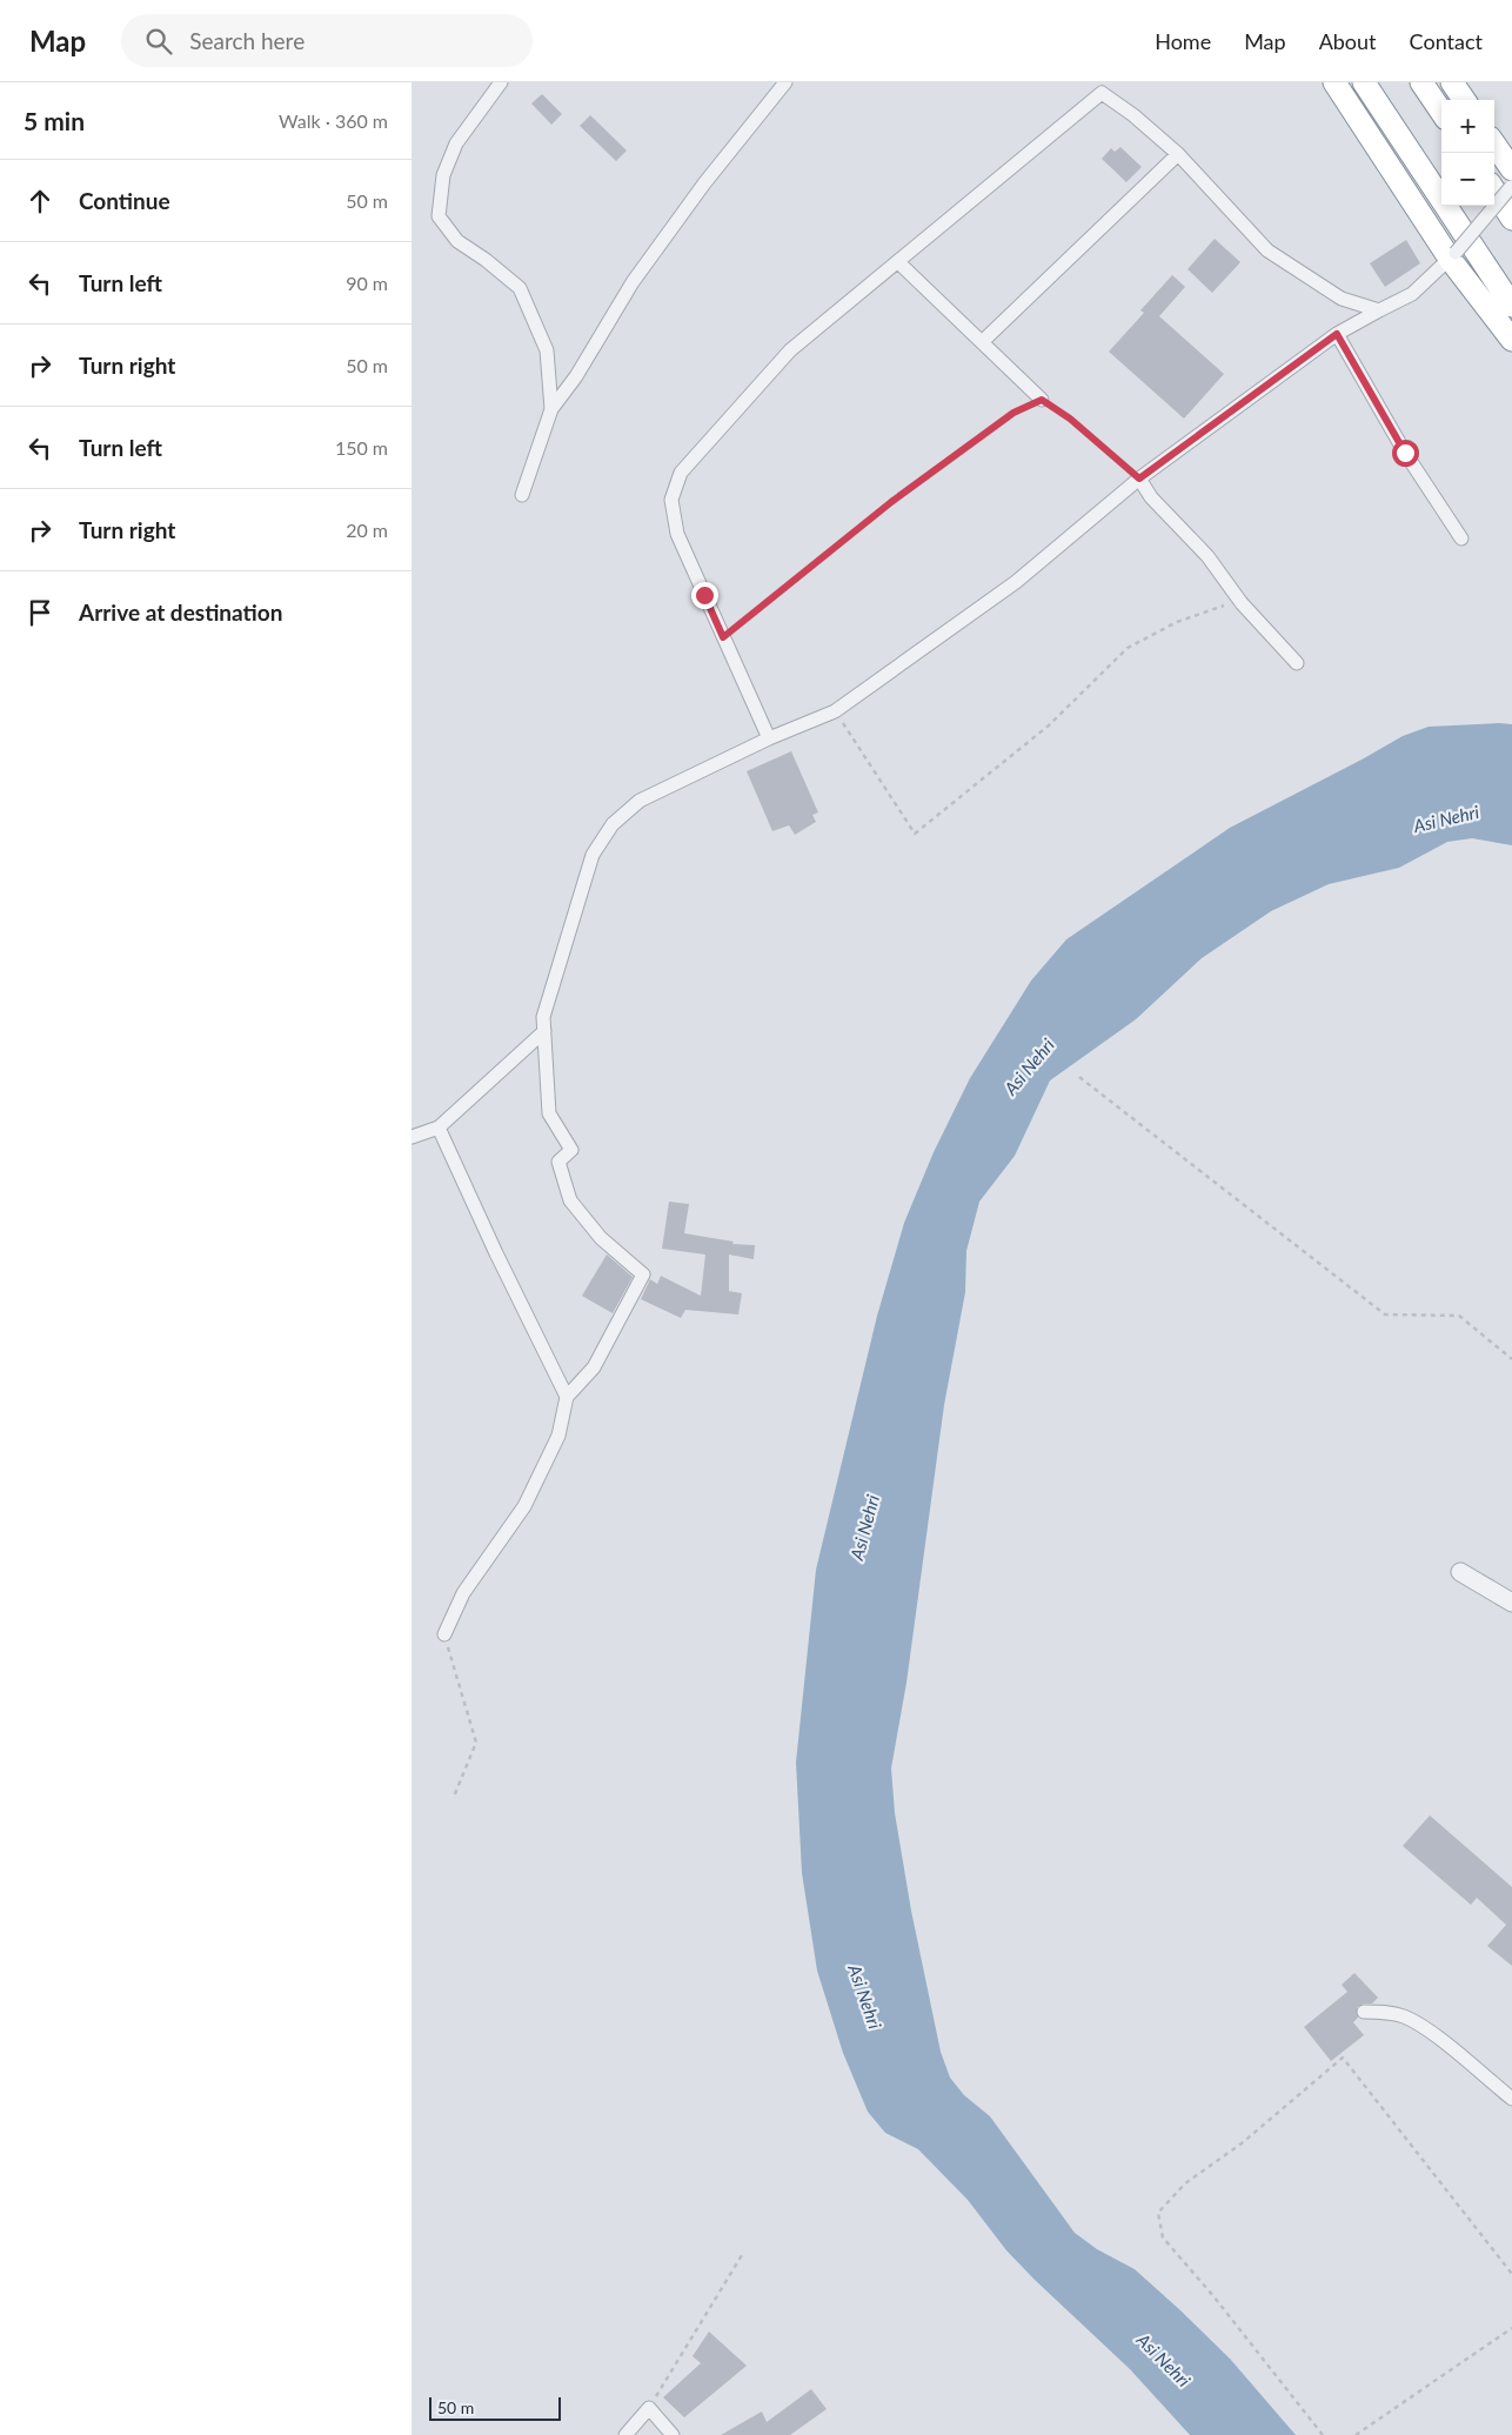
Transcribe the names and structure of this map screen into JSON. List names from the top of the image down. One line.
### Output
{"water":["Asi Nehri"],"scale_bar":"50 m","page":{"header":"Map","search":"Search here","nav":["Home","Map","About","Contact"],"heading":["5 min","Walk · 360 m"],"map_buttons":["+","−"],"list":[["Continue","50 m"],["Turn left","90 m"],["Turn right","50 m"],["Turn left","150 m"],["Turn right","20 m"],"Arrive at destination"],"scale":"50 m"}}
